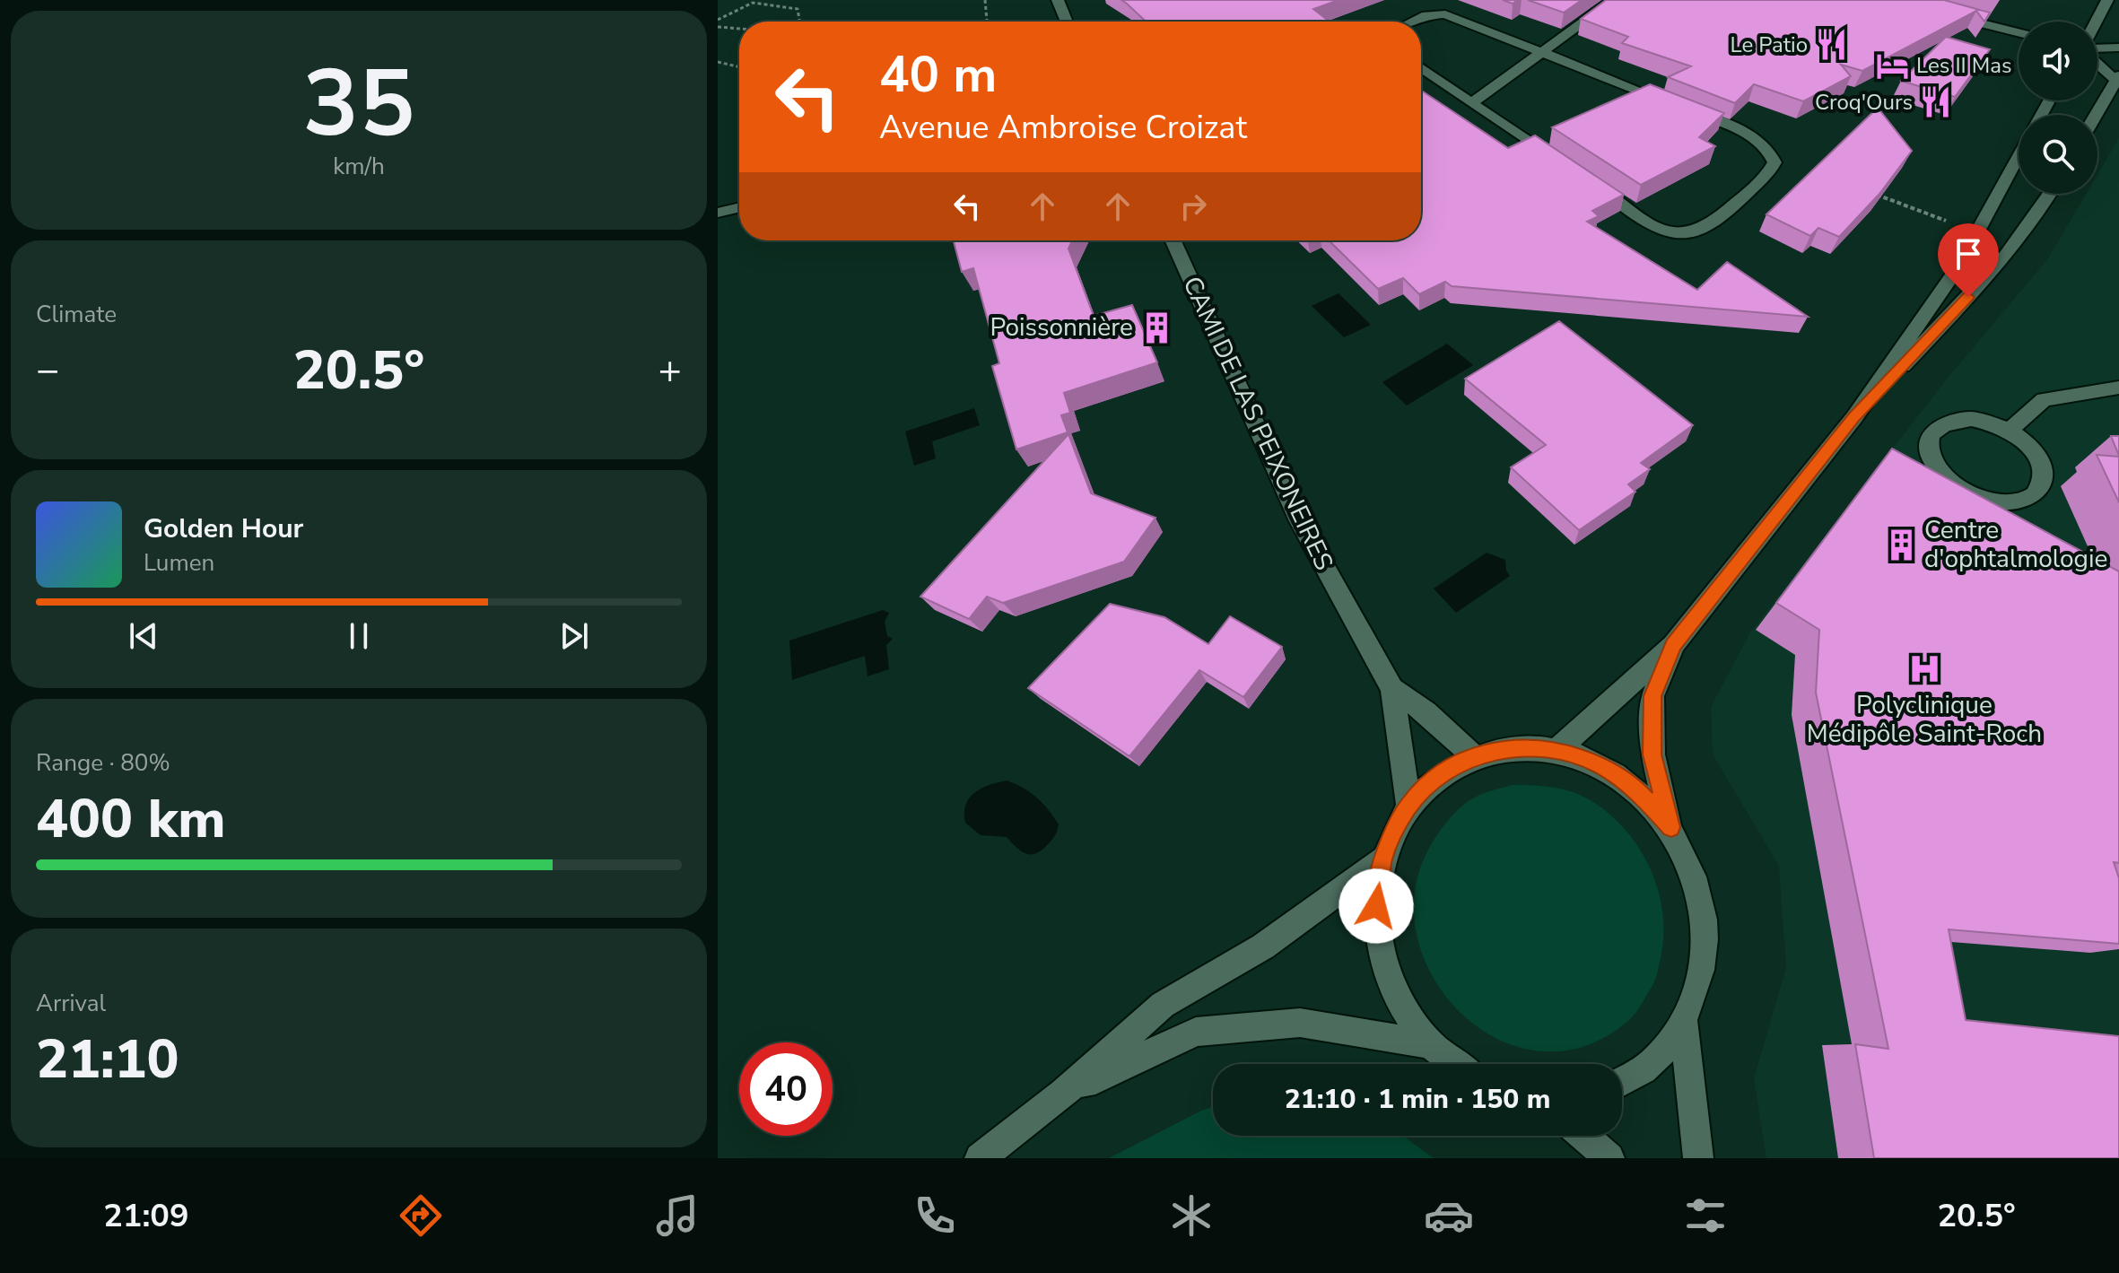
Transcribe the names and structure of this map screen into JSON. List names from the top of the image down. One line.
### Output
{"streets":{"street":["CAMI DE LAS PEIXONEIRES"]},"places":{"restaurant":["Le Patio","Croq'Ours"],"hotel":["Les II Mas"],"building":["Poissonnière","Centre d'ophtalmologie"],"hospital":["Polyclinique Médipôle Saint-Roch"]},"page":{"tile":[["35","km/h"],"Climate",["Range · 80%","400 km"],["Arrival","21:10"]],"turn":["40 m","Avenue Ambroise Croizat"],"heat":["−","20.5°","+"],"song":["Golden Hour","Lumen"],"limit":"40","trip":"21:10 · 1 min · 150 m","tabs":["21:09","20.5°"]}}
